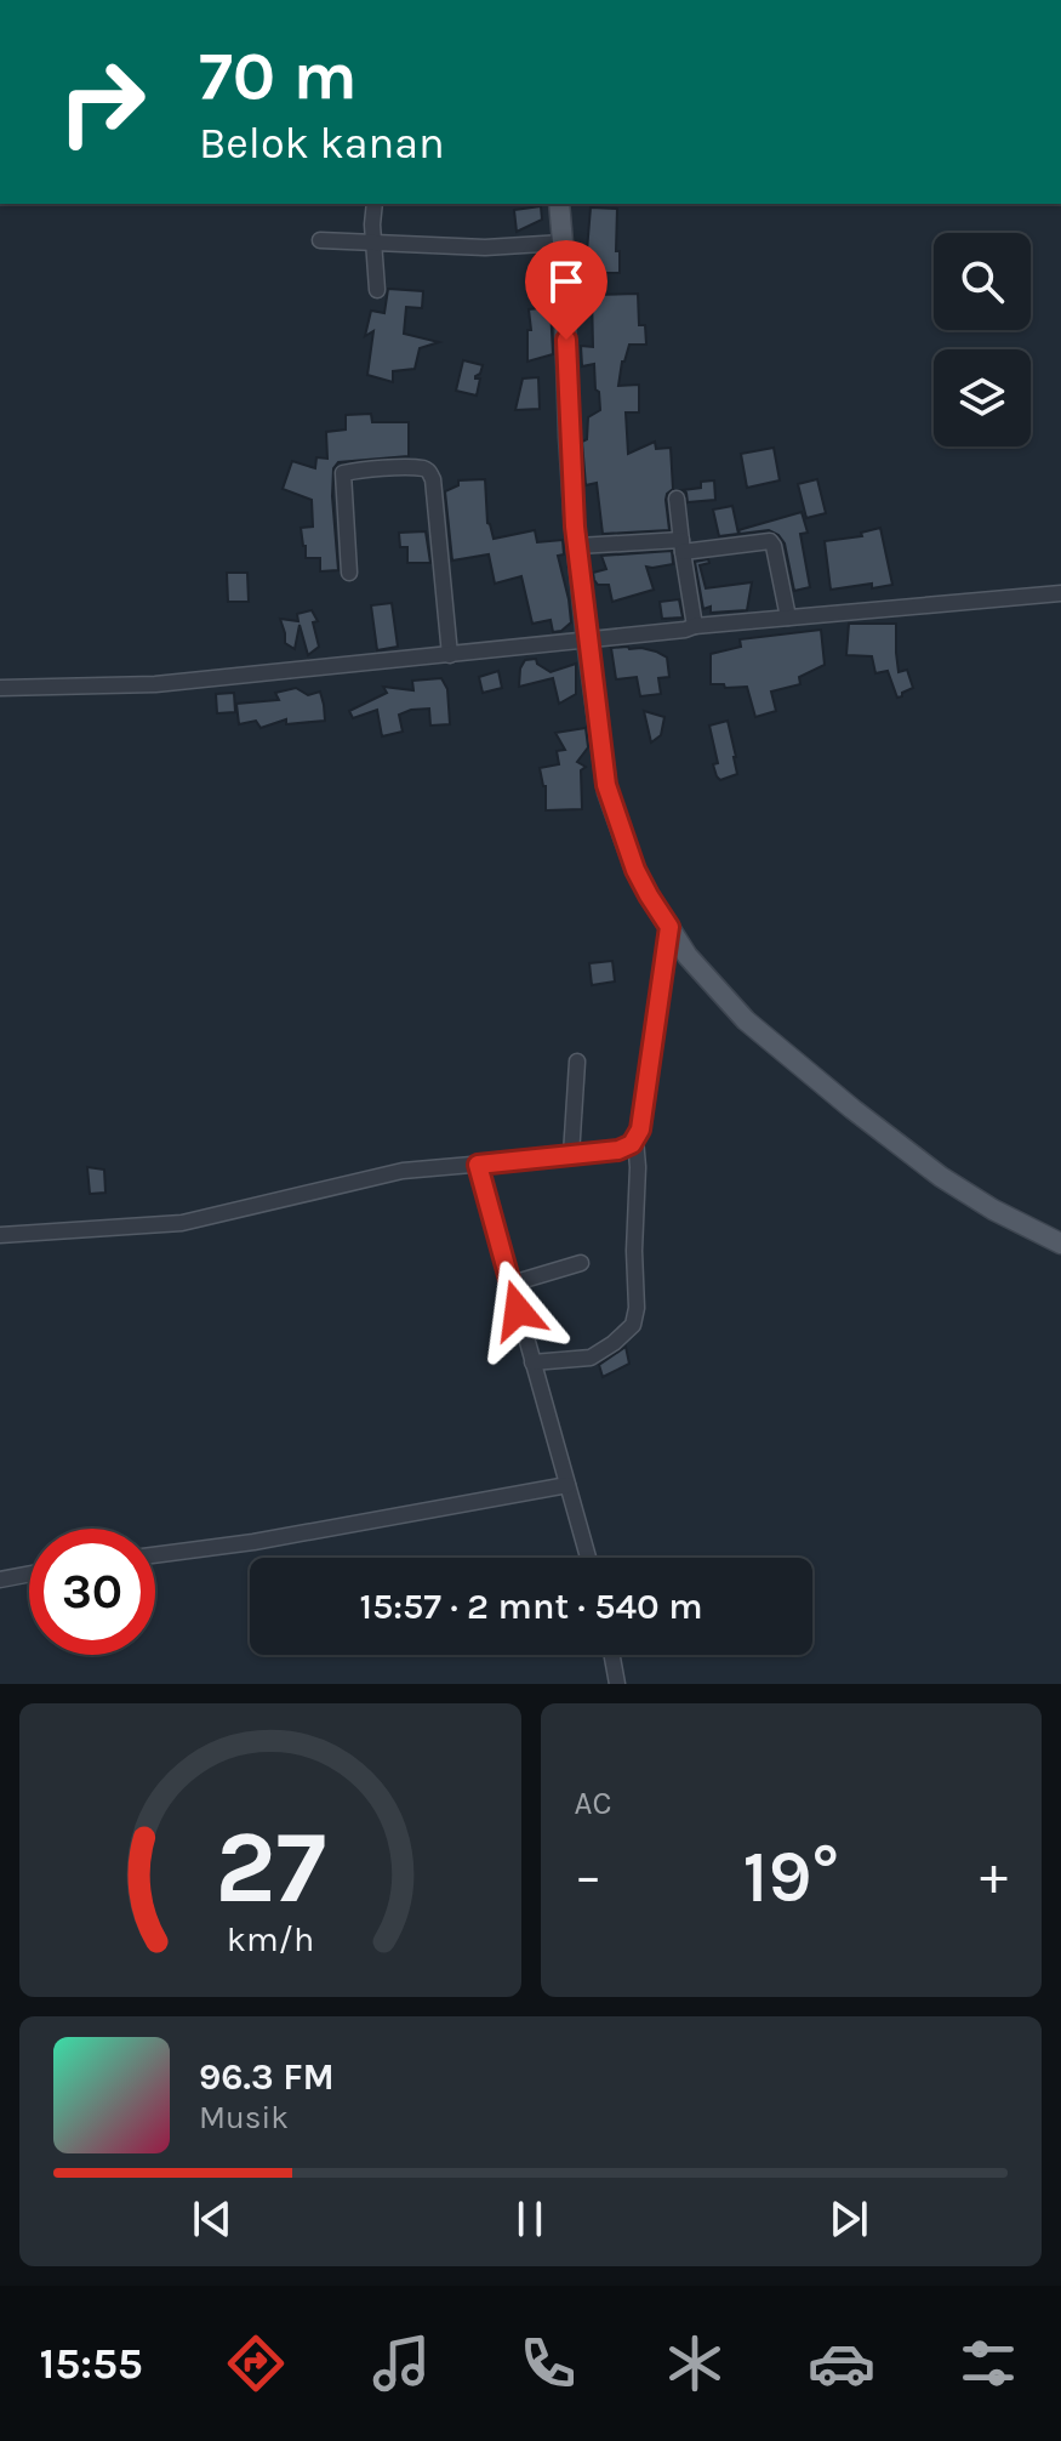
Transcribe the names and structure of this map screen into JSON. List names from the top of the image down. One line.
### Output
{"page":{"turn":["70 m","Belok kanan"],"limit":"30","trip":"15:57 · 2 mnt · 540 m","tile":"AC","heat":["−","19°","+"],"song":["96.3 FM","Musik"],"tabs":"15:55","gauge":["27","km/h"]}}
